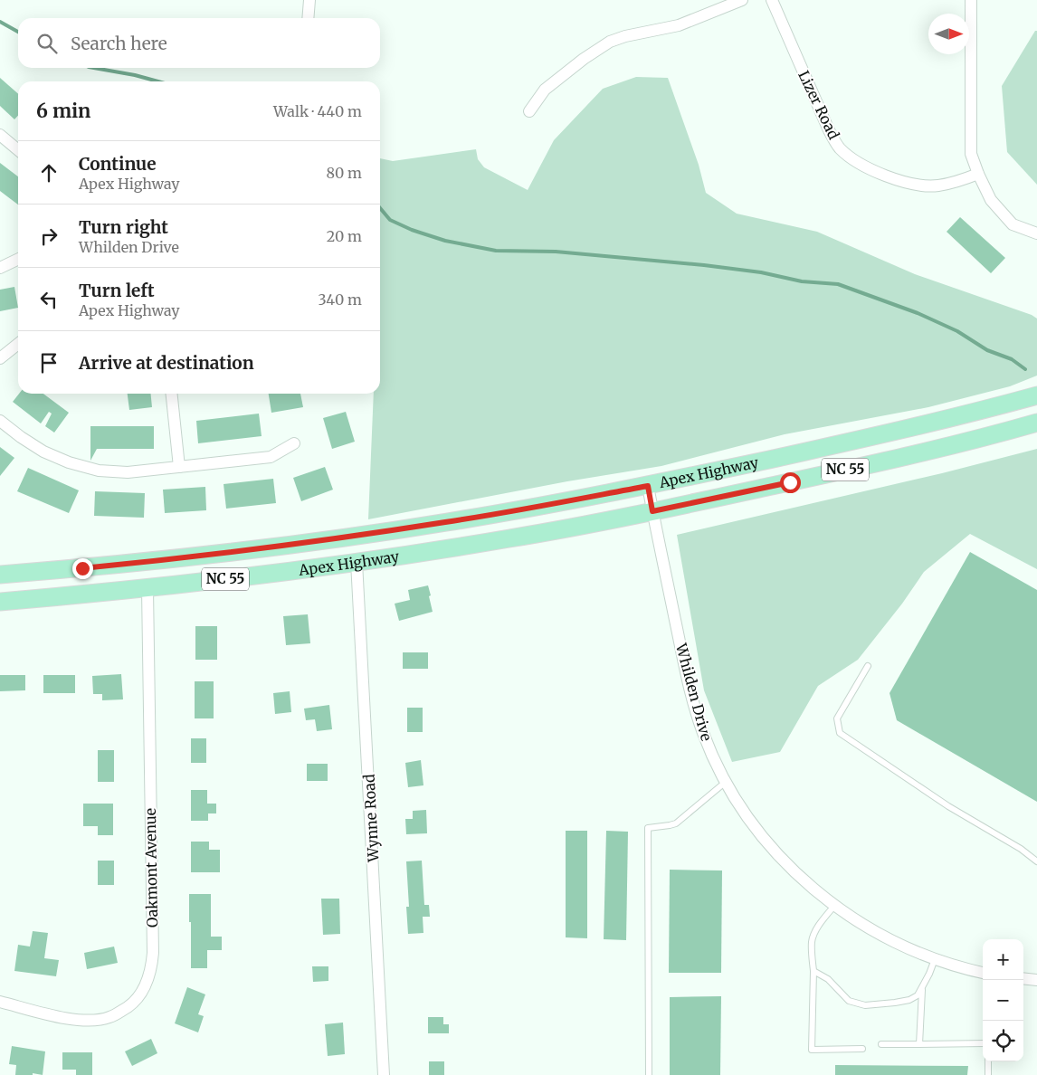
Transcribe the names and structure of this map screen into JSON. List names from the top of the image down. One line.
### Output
{"streets":{"main road":["NC 55","Apex Highway"],"street":["Lizer Road","Whilden Drive","Wynne Road","Oakmont Avenue"]},"crossings":[["Apex Highway","Whilden Drive"],["Apex Highway","Wynne Road"],["Apex Highway","Oakmont Avenue"]],"north":"right","page":{"search":"Search here","heading":["6 min","Walk · 440 m"],"list":[["Continue","Apex Highway","80 m"],["Turn right","Whilden Drive","20 m"],["Turn left","Apex Highway","340 m"],"Arrive at destination"],"map_buttons":["+","−"]}}
